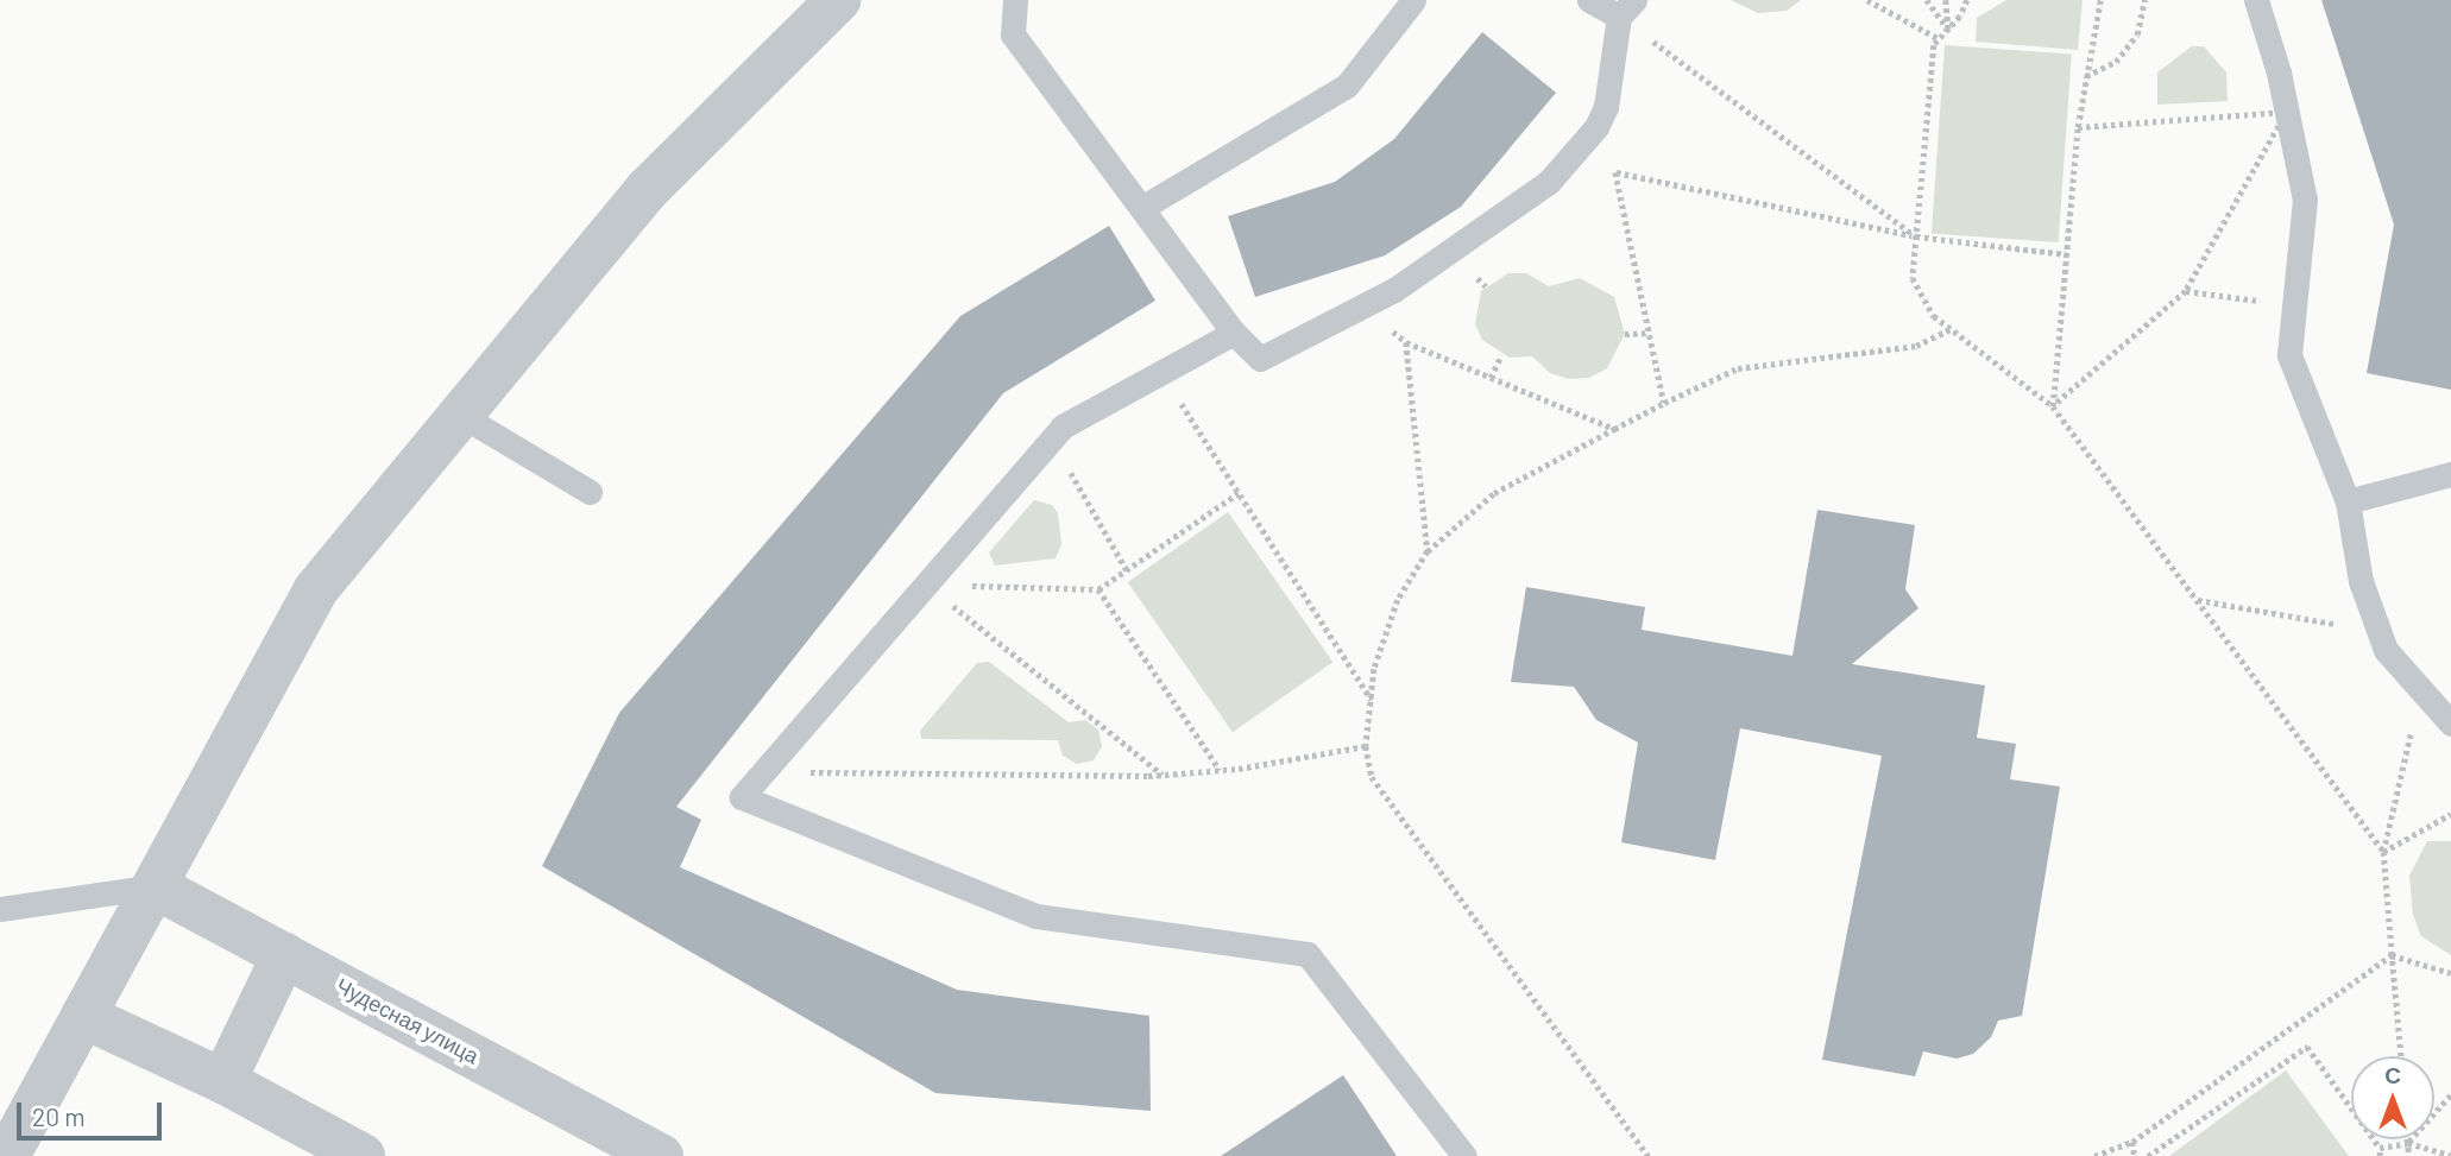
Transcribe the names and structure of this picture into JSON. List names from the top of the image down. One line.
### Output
{"streets":{"street":["Чудесная улица"]},"scale_bar":"20 m","north":"top"}
